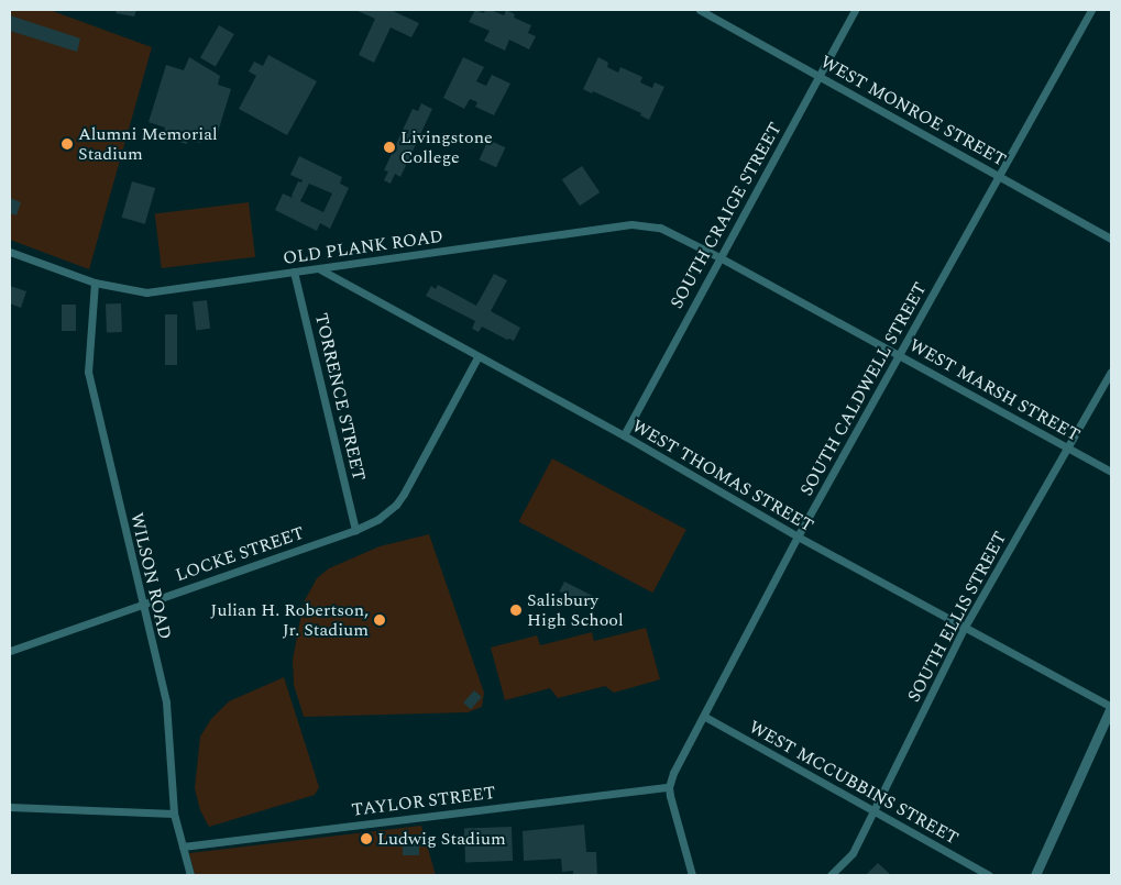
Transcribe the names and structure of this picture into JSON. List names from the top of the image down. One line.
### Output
{"streets":{"street":["WEST MONROE STREET","SOUTH CRAIGE STREET","OLD PLANK ROAD","SOUTH CALDWELL STREET","WEST MARSH STREET","TORRENCE STREET","WEST THOMAS STREET","LOCKE STREET","WILSON ROAD","SOUTH ELLIS STREET","WEST MCCUBBINS STREET","TAYLOR STREET"]},"crossings":[["WEST MONROE STREET","SOUTH CRAIGE STREET"],["WEST MONROE STREET","SOUTH CALDWELL STREET"],["SOUTH CRAIGE STREET","OLD PLANK ROAD"],["SOUTH CRAIGE STREET","WEST MARSH STREET"],["SOUTH CRAIGE STREET","WEST THOMAS STREET"],["OLD PLANK ROAD","WEST MARSH STREET"],["OLD PLANK ROAD","TORRENCE STREET"],["OLD PLANK ROAD","WEST THOMAS STREET"],["OLD PLANK ROAD","WILSON ROAD"],["SOUTH CALDWELL STREET","WEST MARSH STREET"],["SOUTH CALDWELL STREET","WEST THOMAS STREET"],["SOUTH CALDWELL STREET","WEST MCCUBBINS STREET"],["SOUTH CALDWELL STREET","TAYLOR STREET"],["WEST MARSH STREET","SOUTH ELLIS STREET"],["TORRENCE STREET","LOCKE STREET"],["WEST THOMAS STREET","LOCKE STREET"],["WEST THOMAS STREET","SOUTH ELLIS STREET"],["LOCKE STREET","WILSON ROAD"],["WILSON ROAD","TAYLOR STREET"],["SOUTH ELLIS STREET","WEST MCCUBBINS STREET"]],"places":["Alumni Memorial Stadium","Livingstone College","Salisbury High School","Julian H. Robertson, Jr. Stadium","Ludwig Stadium"]}
